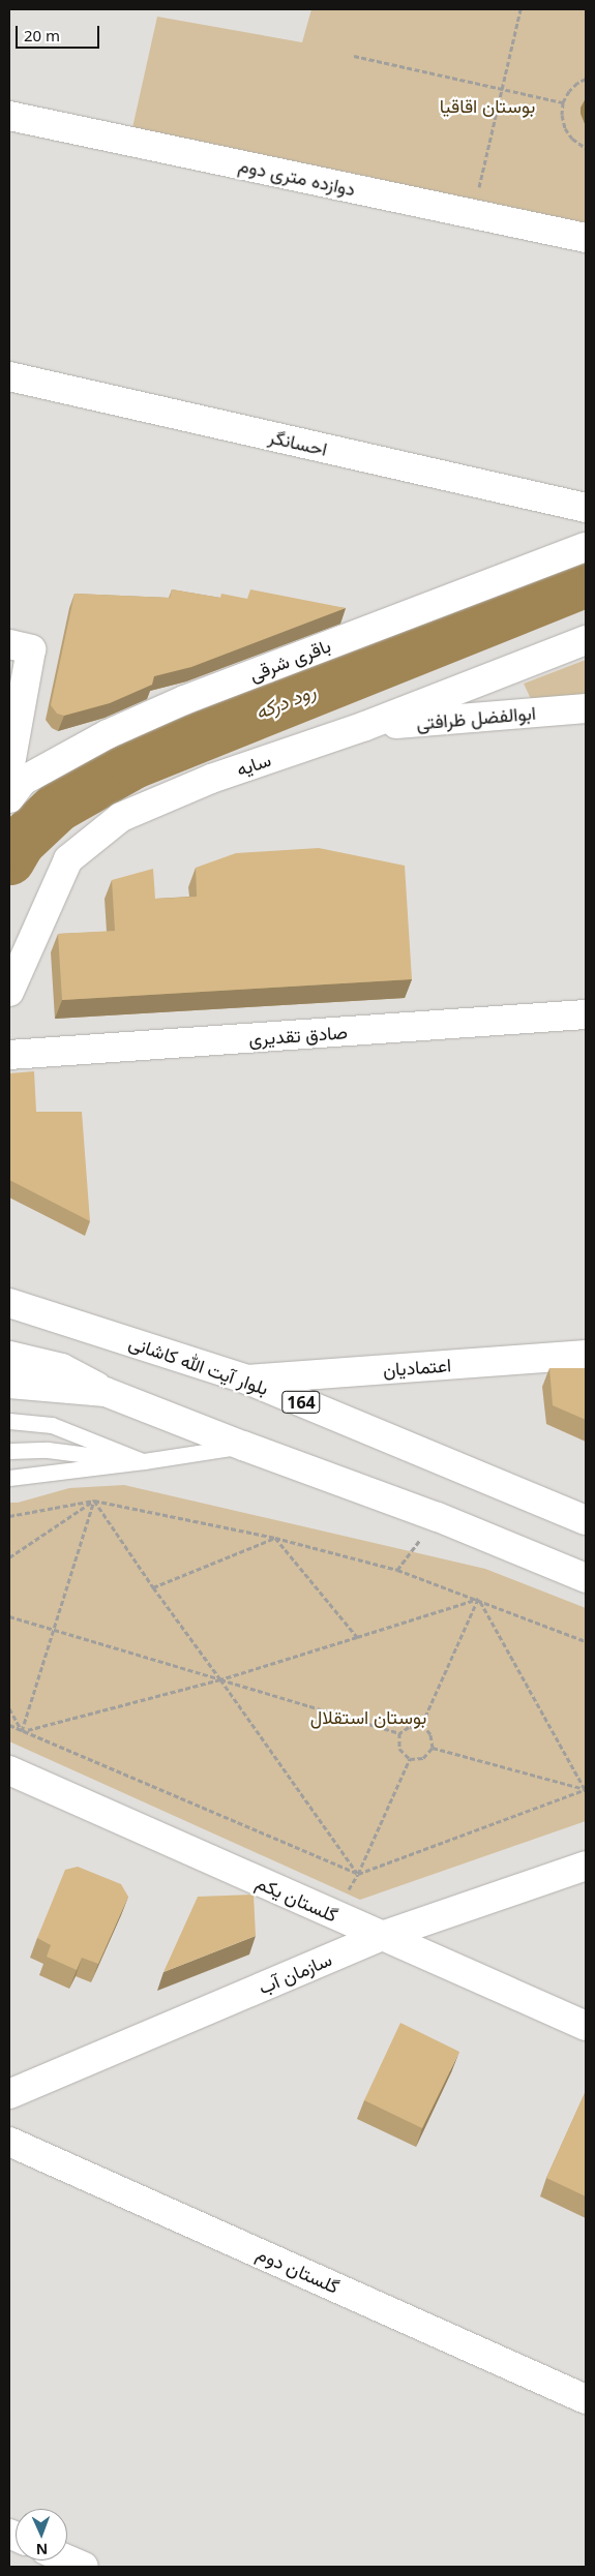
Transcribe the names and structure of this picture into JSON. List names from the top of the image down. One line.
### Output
{"streets":{"street":["دوازده متری دوم","احسانگر","باقری شرقی","ابوالفضل ظرافتی","سایه","صادق تقدیری","بلوار آیت الله کاشانی","اعتمادیان","164","گلستان یکم","سازمان آب","گلستان دوم"]},"crossings":[["ابوالفضل ظرافتی","سایه"],["بلوار آیت الله کاشانی","اعتمادیان"],["گلستان یکم","سازمان آب"]],"water":["رود درکه"],"parks":["بوستان اقاقیا","بوستان استقلال"],"scale_bar":"20 m","north":"bottom"}
